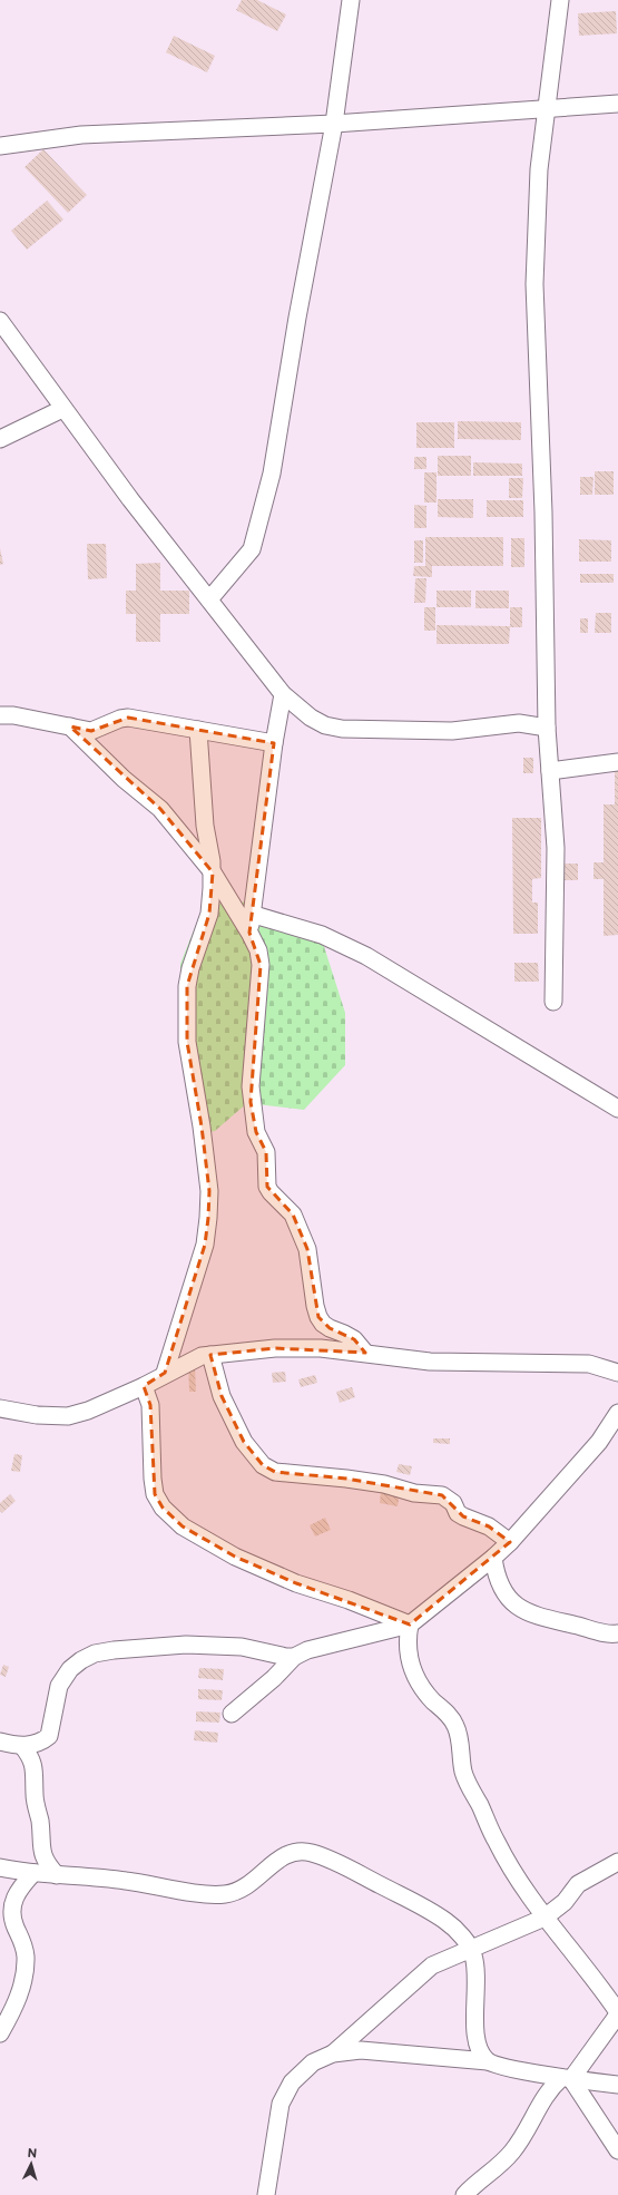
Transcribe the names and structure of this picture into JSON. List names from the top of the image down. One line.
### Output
{"north":"top"}
